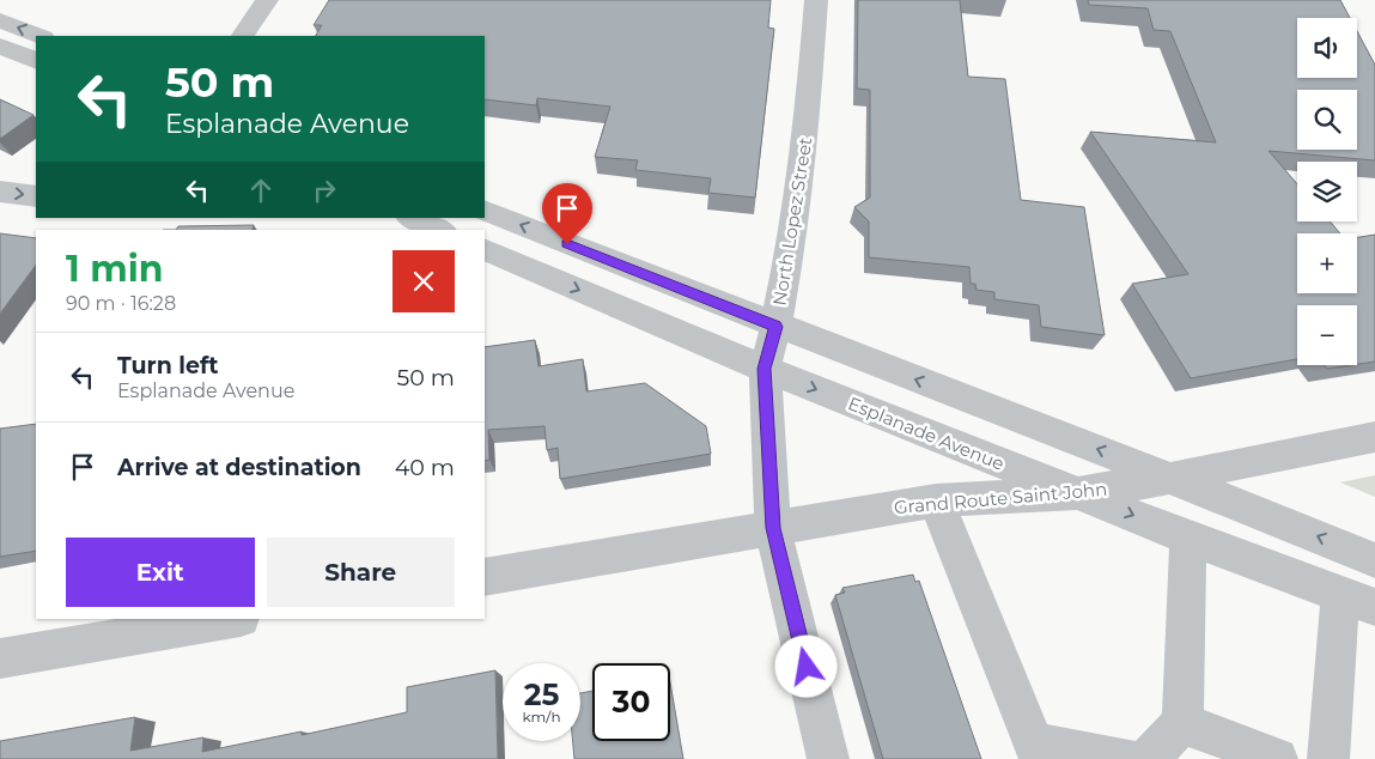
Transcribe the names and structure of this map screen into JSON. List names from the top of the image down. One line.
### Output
{"streets":{"street":["North Lopez Street","Esplanade Avenue","Grand Route Saint John"]},"crossings":[["North Lopez Street","Esplanade Avenue"],["North Lopez Street","Grand Route Saint John"],["Esplanade Avenue","Grand Route Saint John"]],"page":{"map_buttons":["+","−"],"turn":["50 m","Esplanade Avenue"],"heading":["1 min","90 m · 16:28"],"list":[{"name":"Turn left","note":"Esplanade Avenue","value":"50 m"},{"name":"Arrive at destination","value":"40 m"}],"buttons":["Exit","Share"],"speed":"25 km/h","limit":"30"}}
